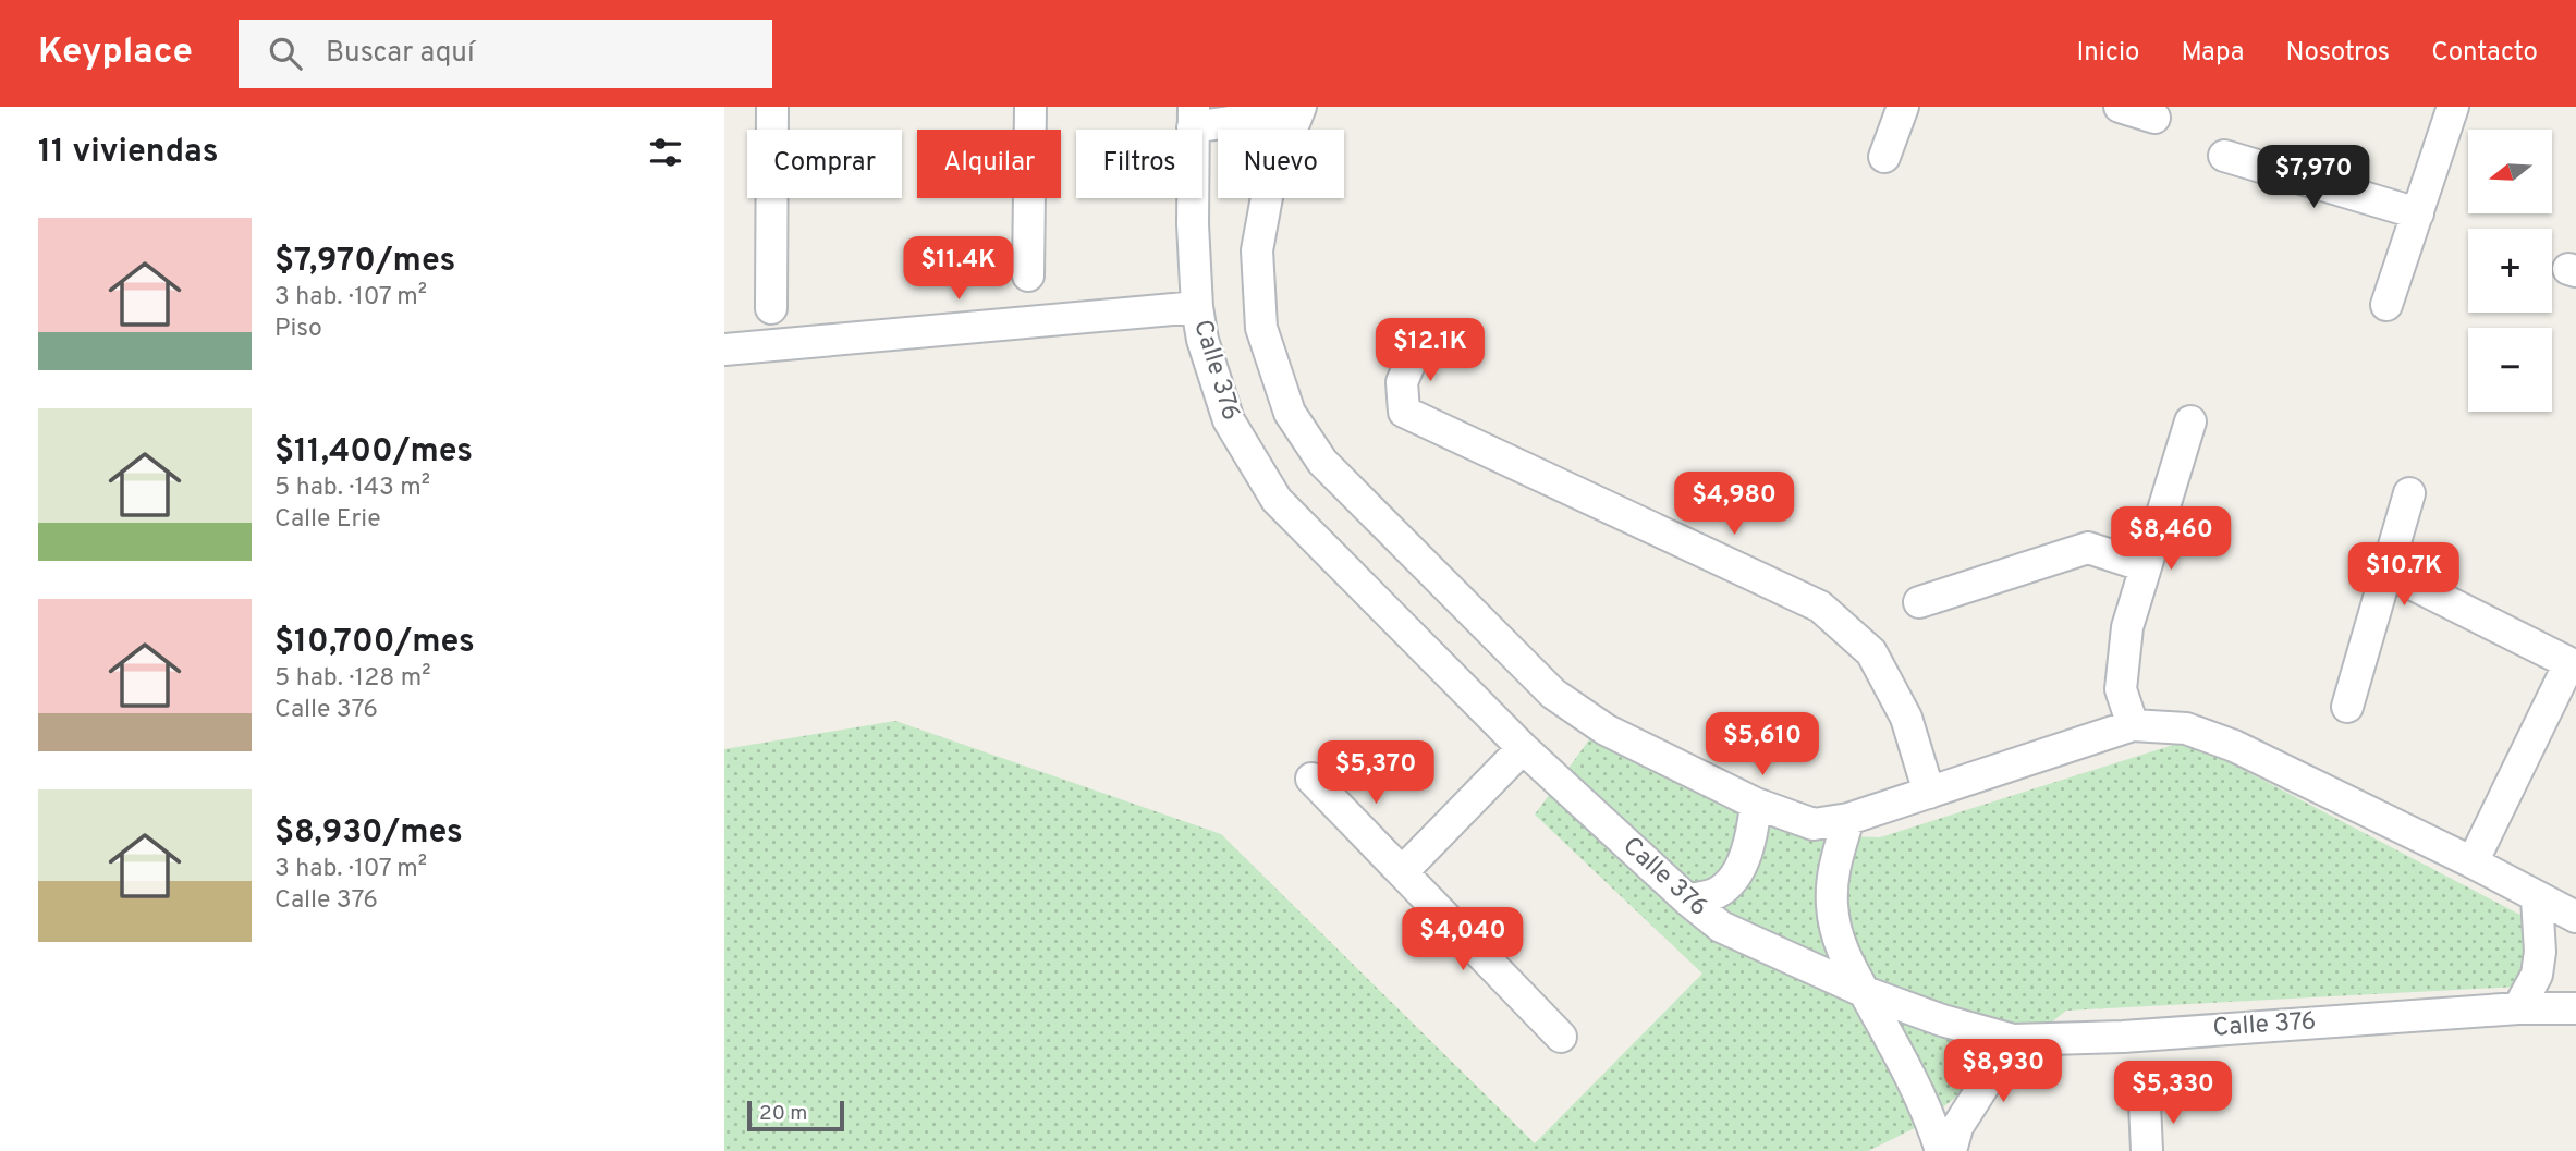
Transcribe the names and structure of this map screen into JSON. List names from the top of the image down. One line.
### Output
{"streets":{"street":["Calle 376"]},"scale_bar":"20 m","north":"left","page":{"header":"Keyplace","search":"Buscar aquí","nav":["Inicio","Mapa","Nosotros","Contacto"],"heading":"11 viviendas","map_buttons":["+","−"],"chip":["Comprar","Alquilar","Filtros","Nuevo"],"price":["$7,970","$11.4K","$12.1K","$4,980","$8,460","$10.7K","$5,610","$5,370","$4,040","$8,930","$5,330"],"list":[{"name":"$7,970/mes","note":"3 hab. · 107 m² · Piso"},{"name":"$11,400/mes","note":"5 hab. · 143 m² · Calle Erie"},{"name":"$10,700/mes","note":"5 hab. · 128 m² · Calle 376"},{"name":"$8,930/mes","note":"3 hab. · 107 m² · Calle 376"}],"scale":"20 m"}}
